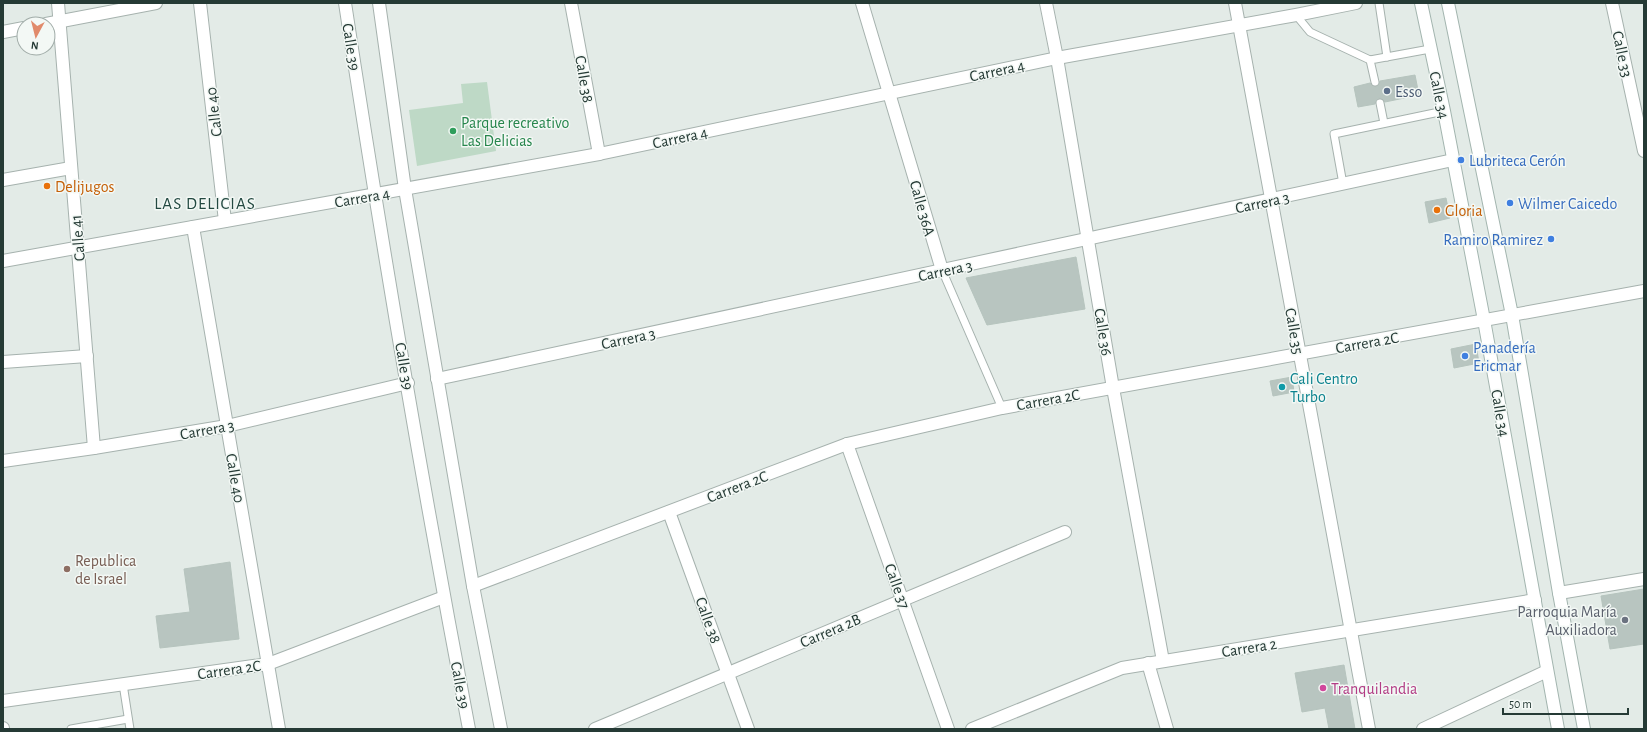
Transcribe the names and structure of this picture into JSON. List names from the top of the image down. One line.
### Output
{"streets":{"street":["Calle 39","Calle 33","Carrera 4","Calle 38","Calle 34","Calle 40","Carrera 3","Calle 36A","Calle 41","Calle 35","Calle 36","Carrera 2C","Calle 37","Carrera 2B","Carrera 2"]},"crossings":[["Calle 39","Carrera 4"],["Calle 39","Carrera 3"],["Calle 39","Carrera 2C"],["Carrera 4","Calle 38"],["Carrera 4","Calle 40"],["Carrera 4","Calle 36A"],["Carrera 4","Calle 41"],["Carrera 4","Calle 35"],["Carrera 4","Calle 36"],["Calle 38","Carrera 2C"],["Calle 38","Carrera 2B"],["Calle 34","Carrera 3"],["Calle 34","Carrera 2C"],["Calle 34","Carrera 2"],["Calle 40","Carrera 3"],["Calle 40","Carrera 2C"],["Carrera 3","Calle 36A"],["Carrera 3","Calle 41"],["Carrera 3","Calle 35"],["Carrera 3","Calle 36"],["Calle 36A","Carrera 2C"],["Calle 35","Carrera 2C"],["Calle 35","Carrera 2"],["Calle 36","Carrera 2C"],["Calle 36","Carrera 2"],["Carrera 2C","Calle 37"],["Calle 37","Carrera 2B"]],"districts":["LAS DELICIAS"],"places":["Esso","Parque recreativo Las Delicias","Lubriteca Cerón","Delijugos","Wilmer Caicedo","Gloria","Ramiro Ramirez","Panadería Ericmar","Cali Centro Turbo","Republica de Israel","Parroquia María Auxiliadora","Tranquilandia"],"scale_bar":"50 m","north":"bottom"}
